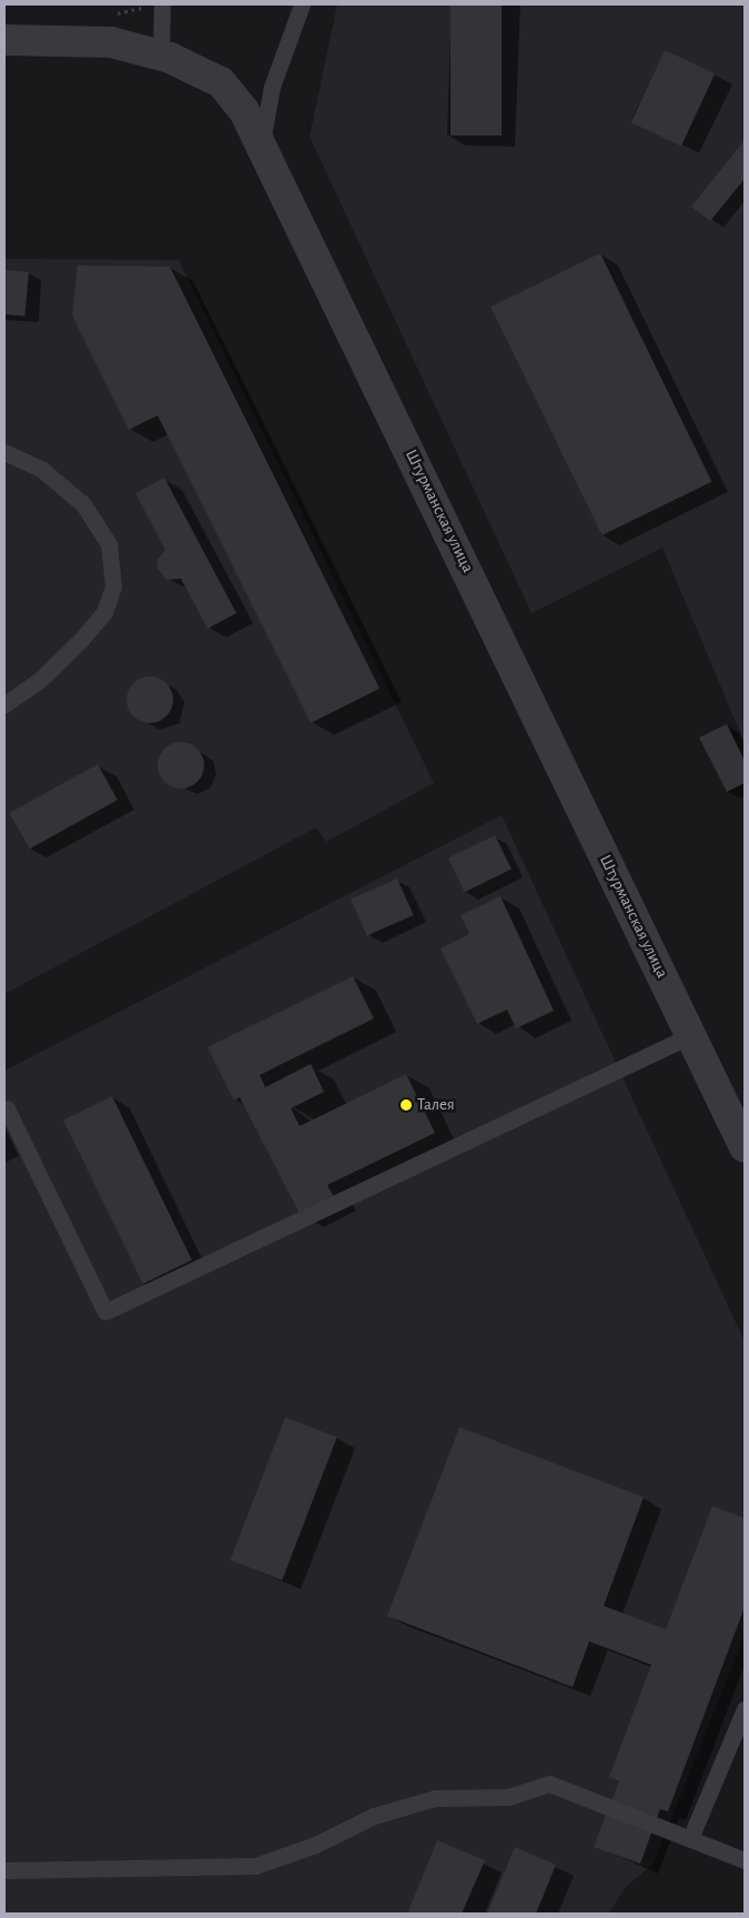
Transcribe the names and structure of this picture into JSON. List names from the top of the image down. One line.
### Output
{"streets":{"street":["Штурманская улица"]},"places":["Талея"]}
